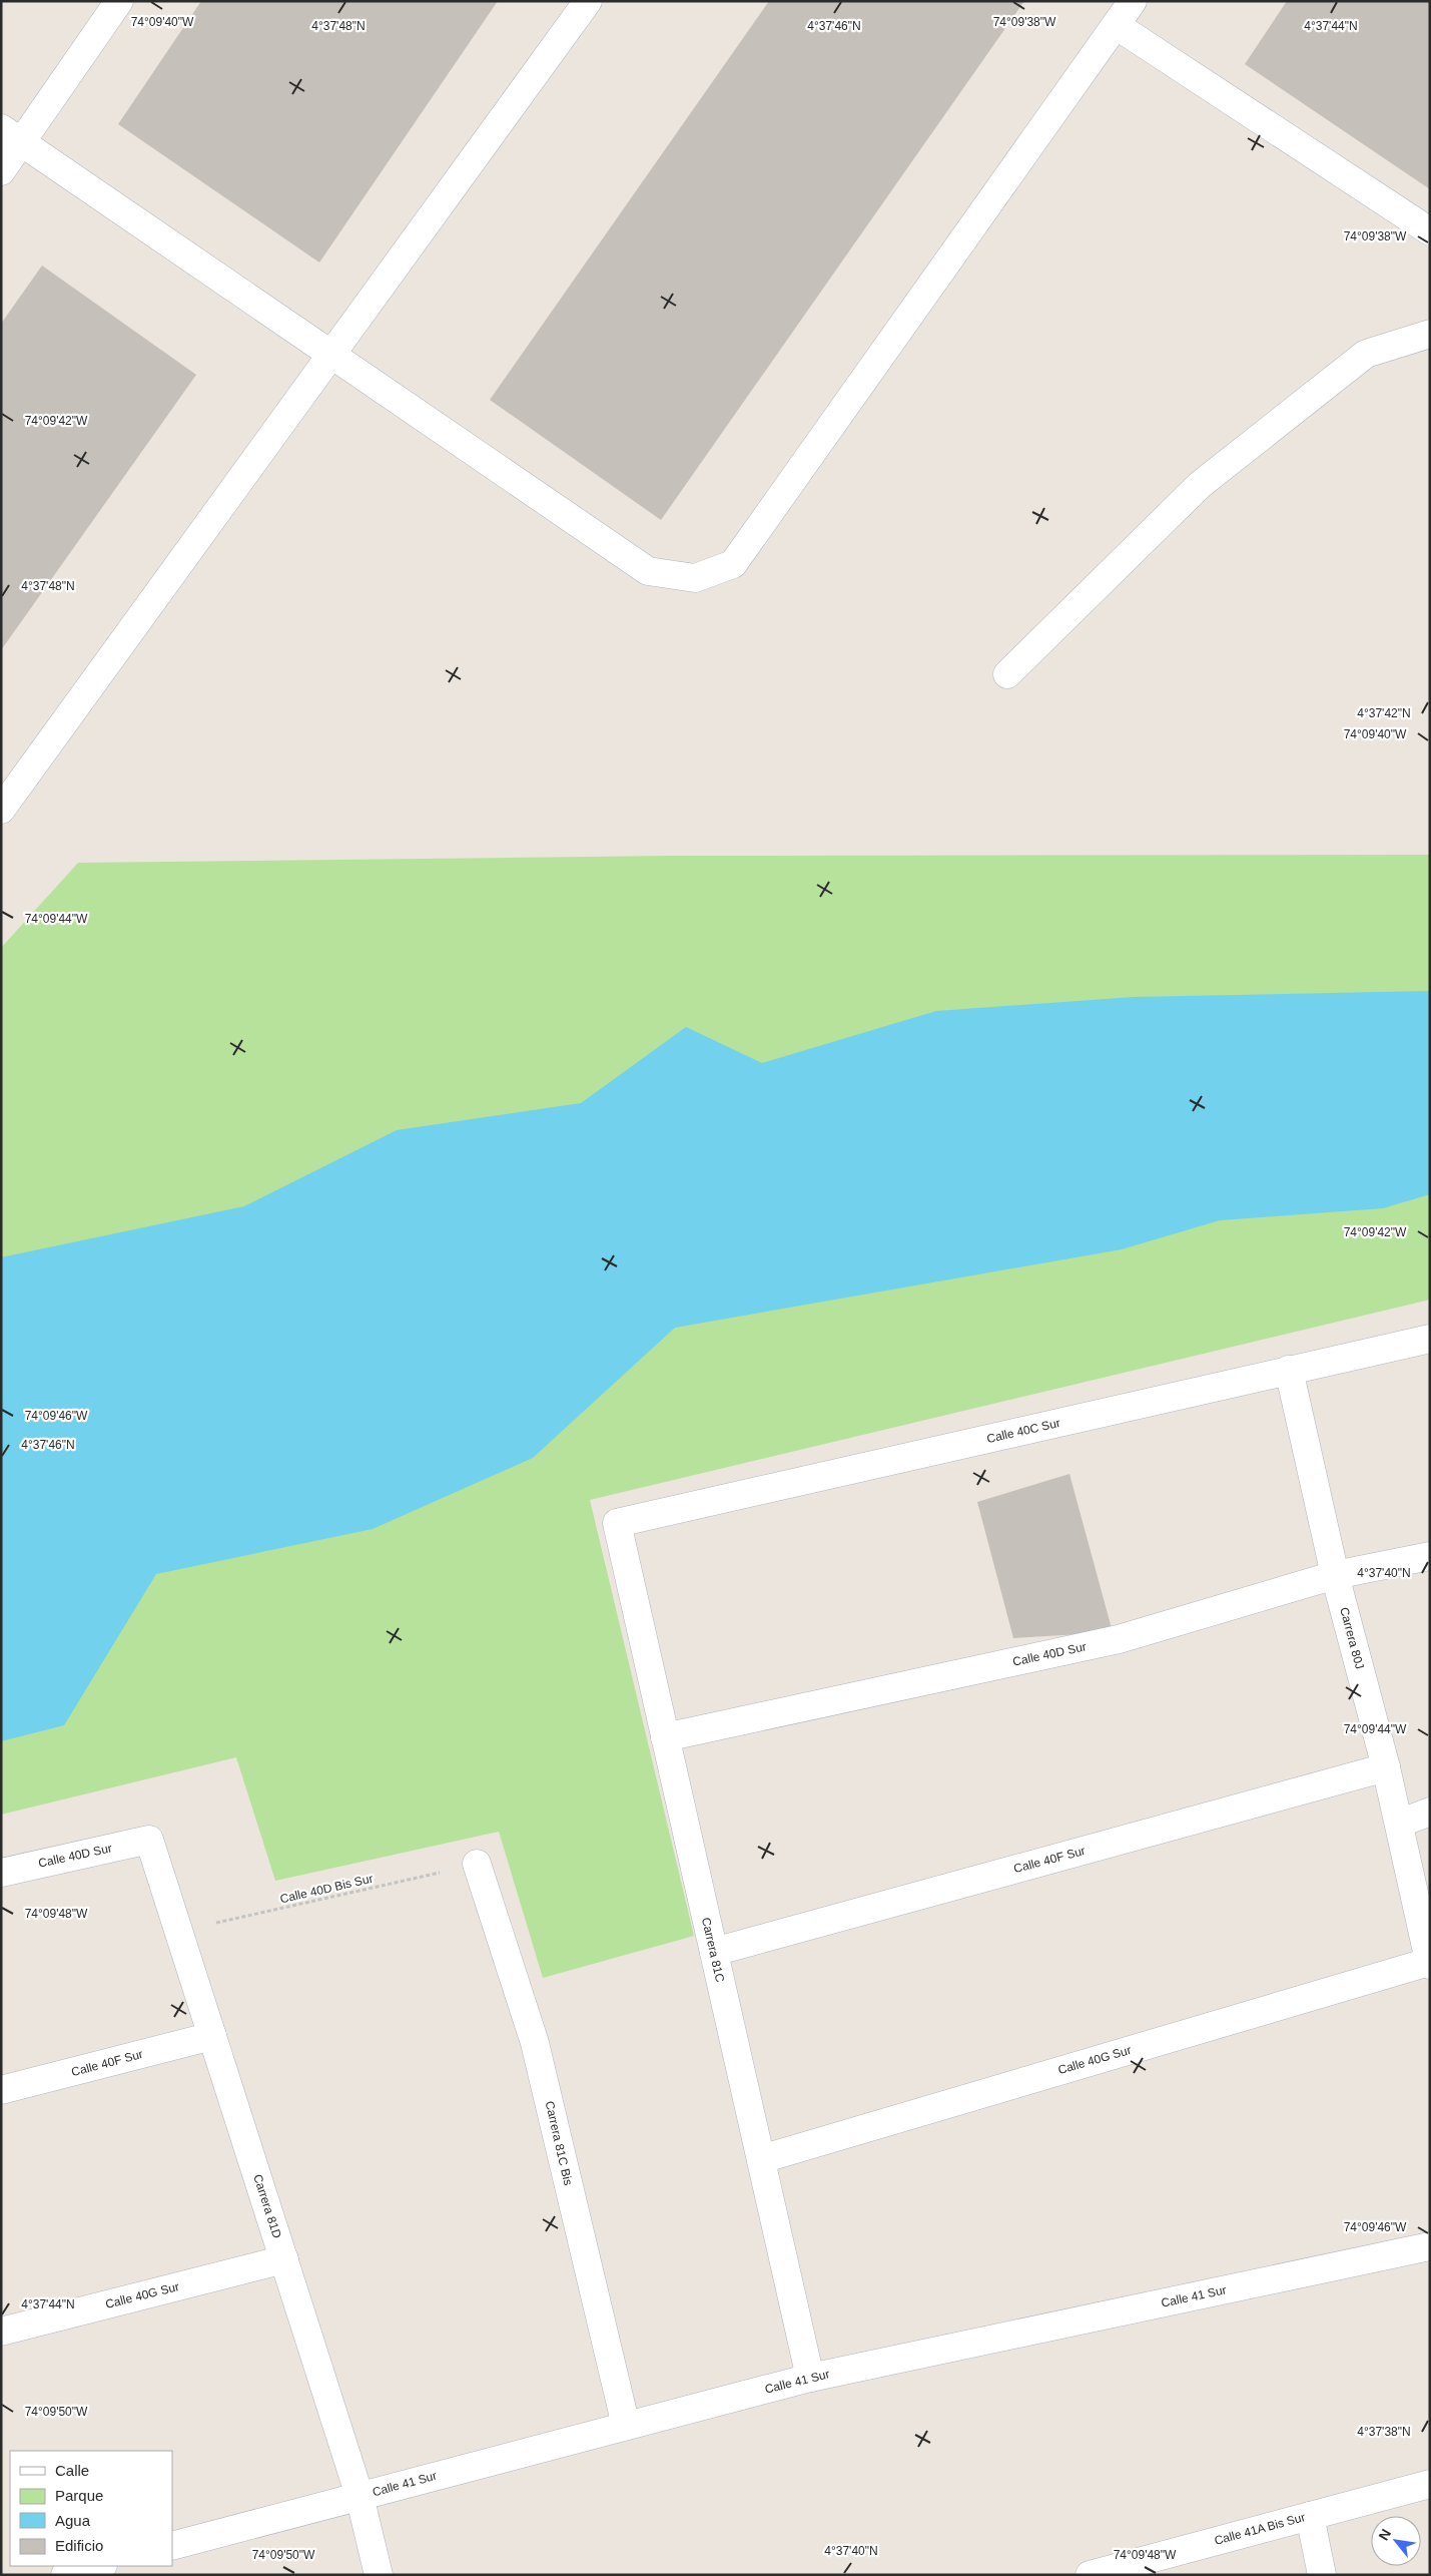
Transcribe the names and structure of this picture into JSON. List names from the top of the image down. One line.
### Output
{"streets":{"street":["Calle 40C Sur","Carrera 80J","Calle 40D Sur","Calle 40F Sur","Carrera 81C","Calle 40G Sur","Carrera 81C Bis","Carrera 81D","Calle 41 Sur","Calle 41A Bis Sur"],"path":["Calle 40D Bis Sur"]},"crossings":[["Calle 40C Sur","Carrera 80J"],["Calle 40C Sur","Carrera 81C"],["Carrera 80J","Calle 40D Sur"],["Carrera 80J","Calle 40F Sur"],["Carrera 80J","Calle 40G Sur"],["Calle 40D Sur","Carrera 81C"],["Calle 40D Sur","Carrera 81D"],["Calle 40F Sur","Carrera 81C"],["Calle 40F Sur","Carrera 81D"],["Calle 40D Bis Sur","Carrera 81C Bis"],["Calle 40D Bis Sur","Carrera 81D"],["Carrera 81C","Calle 40G Sur"],["Carrera 81C","Calle 41 Sur"],["Calle 40G Sur","Carrera 81D"],["Carrera 81C Bis","Calle 41 Sur"],["Carrera 81D","Calle 41 Sur"]],"legend":["Calle","Parque","Agua","Edificio"],"north":"top left","coordinates":["74°09'40\"W","74°09'38\"W","4°37'46\"N","4°37'44\"N","4°37'48\"N","74°09'42\"W","4°37'42\"N","74°09'44\"W","74°09'46\"W","4°37'40\"N","74°09'48\"W","74°09'50\"W","4°37'38\"N"]}
